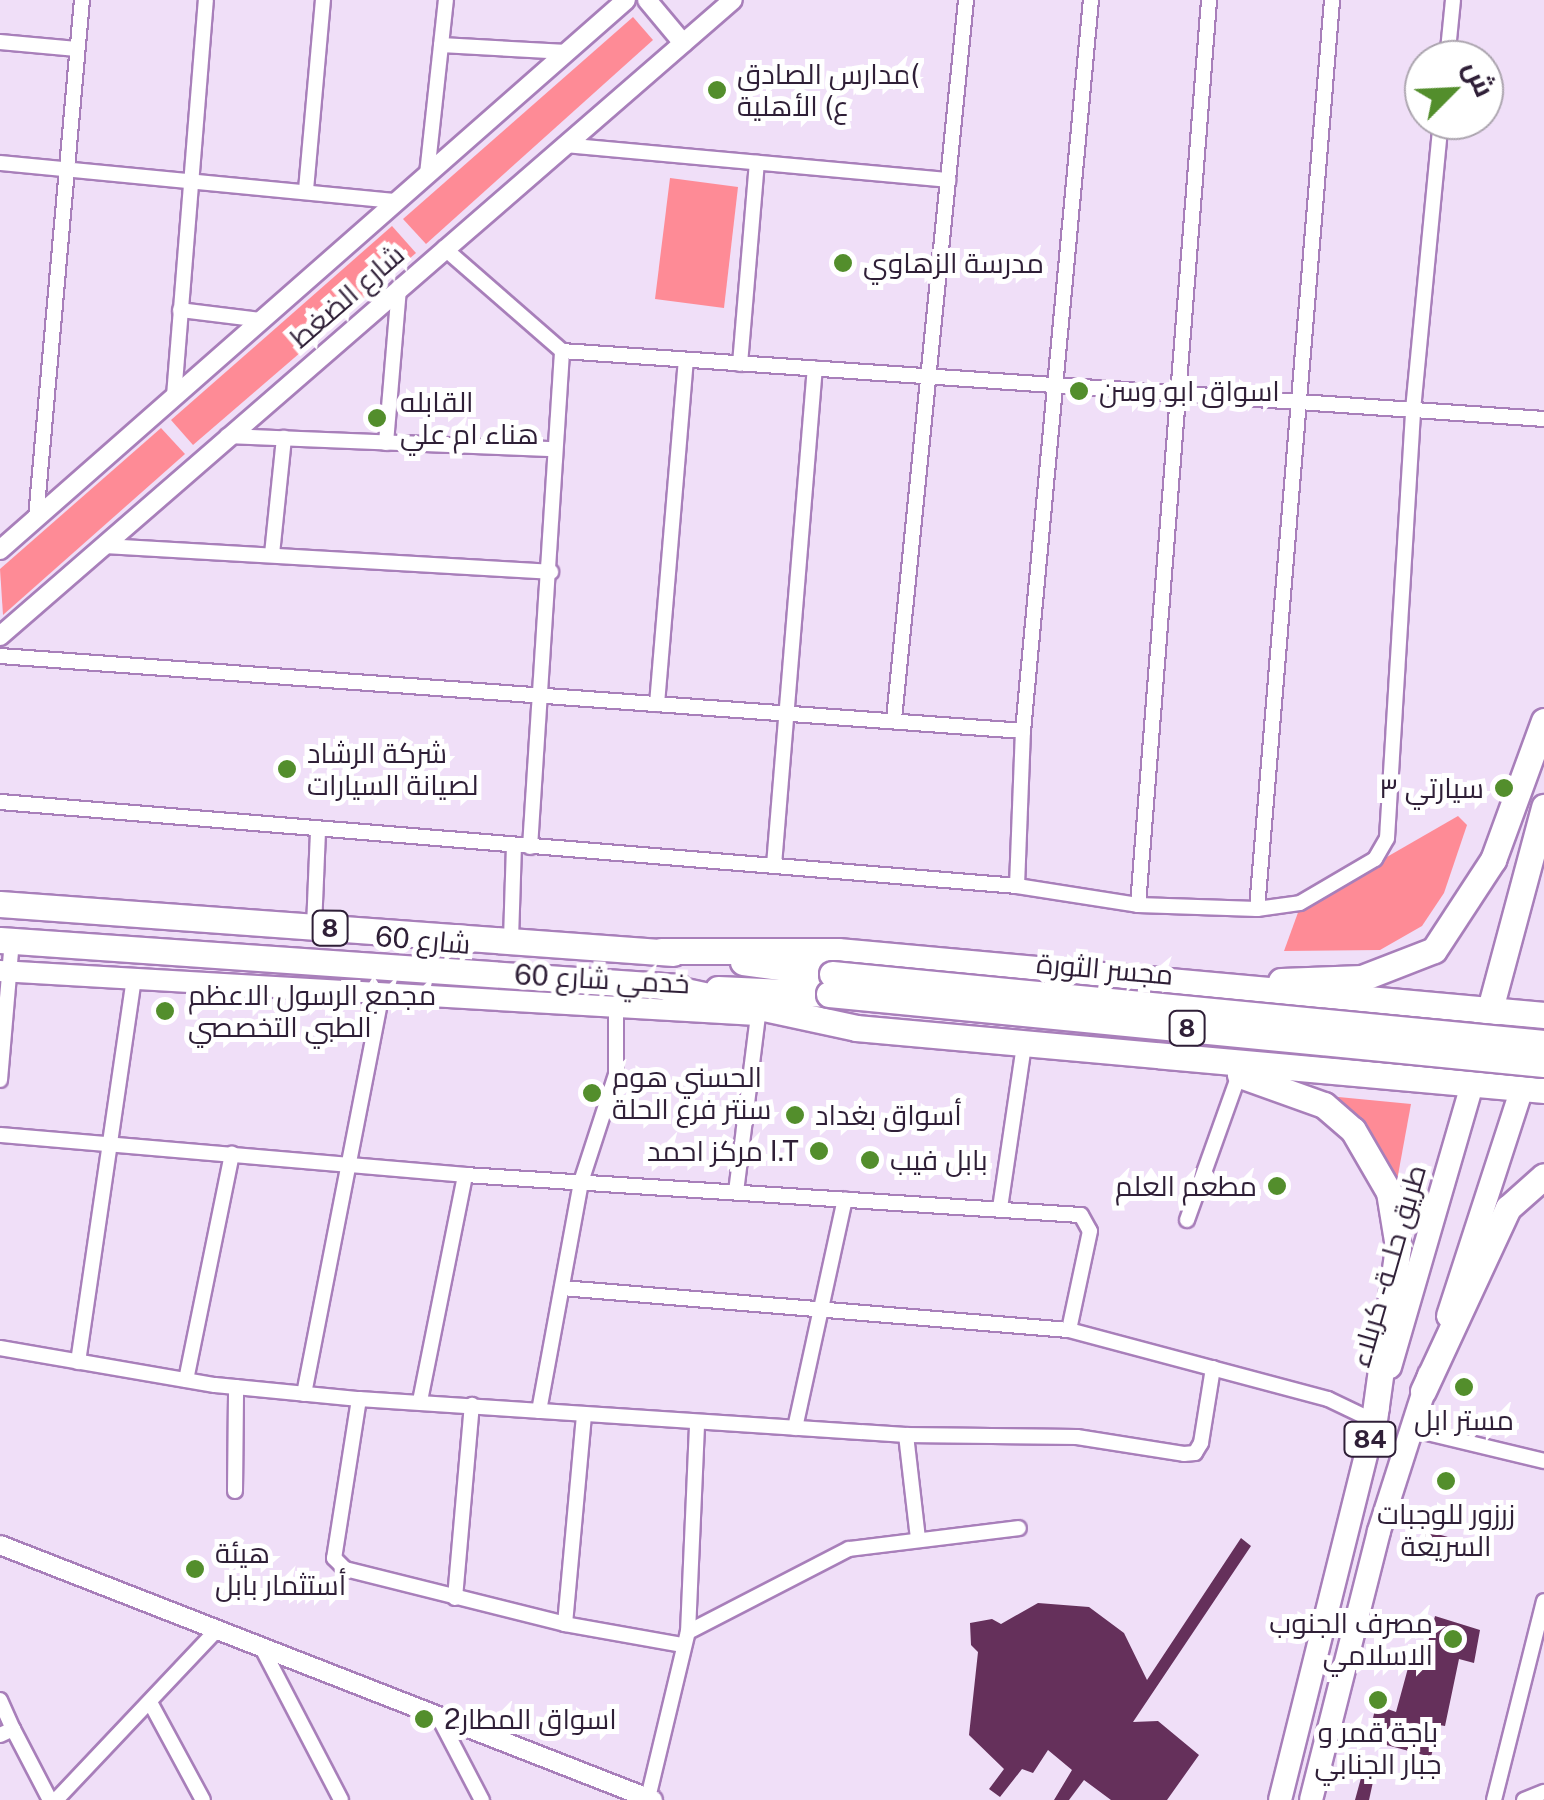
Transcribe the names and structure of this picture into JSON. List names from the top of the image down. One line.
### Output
{"streets":{"highway":["8","شارع 60","مجسر الثورة","طريق حلــة - كربلاء","84"],"main road":["خدمي شارع 60"],"street":["شارع الضغط"]},"crossings":[["شارع 60","مجسر الثورة"]],"places":["مدارس الصادق( ع) الأهلية","مدرسة الزهاوي","اسواق ابو وسن","القابله هناء ام علي","شركة الرشاد لصيانة السيارات","سيارتي ٣","مجمع الرسول الاعظم الطبي التخصصي","الحسني هوم سنتر فرع الحلة","أسواق بغداد","مركز احمد I.T","بابل فيب","مطعم العلم","مستر ابل","زرزور للوجبات السريعة","هيئة أستثمار بابل","مصرف الجنوب الاسلامي","باجة قمر و جبار الجنابي","اسواق المطار2"],"north":"top right"}
